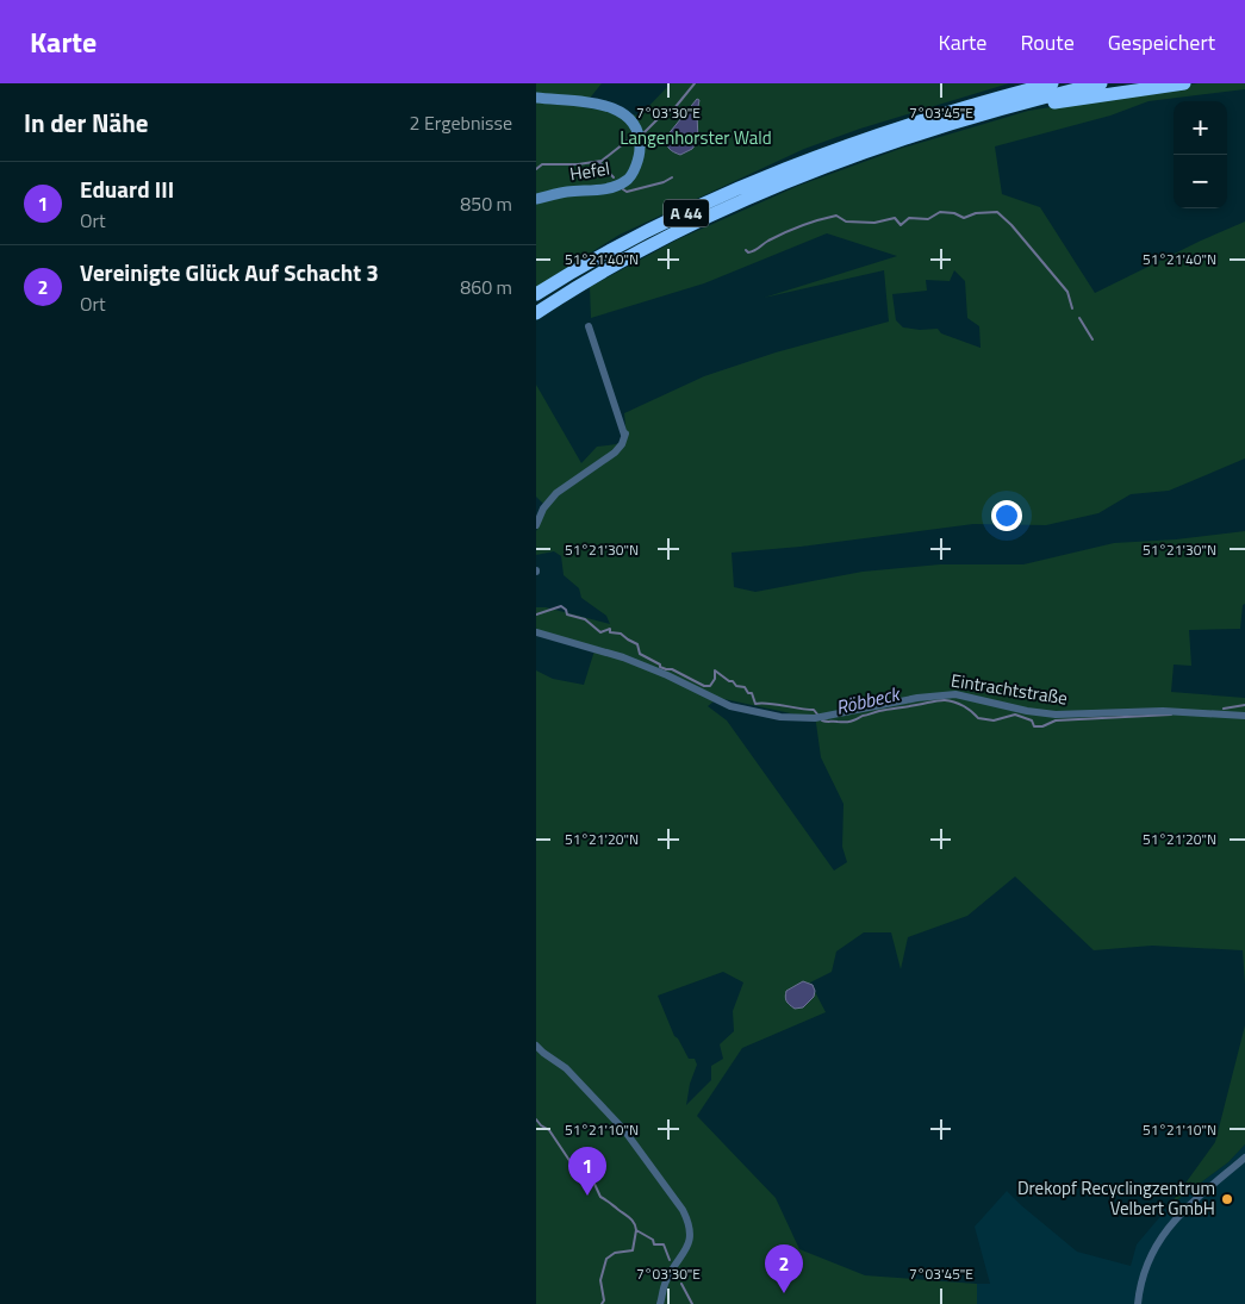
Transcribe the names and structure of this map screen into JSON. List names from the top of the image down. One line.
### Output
{"streets":{"highway":["A 44"],"street":["Hefel","Eintrachtstraße"]},"water":["Röbbeck"],"parks":["Langenhorster Wald"],"places":["Drekopf Recyclingzentrum Velbert GmbH"],"page":{"header":"Karte","nav":["Karte","Route","Gespeichert"],"heading":["In der Nähe","2 Ergebnisse"],"map_buttons":["+","−"],"list":[{"mark":"1","name":"Eduard III","note":"Ort","value":"850 m"},{"mark":"2","name":"Vereinigte Glück Auf Schacht 3","note":"Ort","value":"860 m"}],"pins":["1","2"]},"coordinates":["7°03'30\"E","7°03'45\"E","51°21'40\"N","51°21'30\"N","51°21'20\"N","51°21'10\"N"]}
